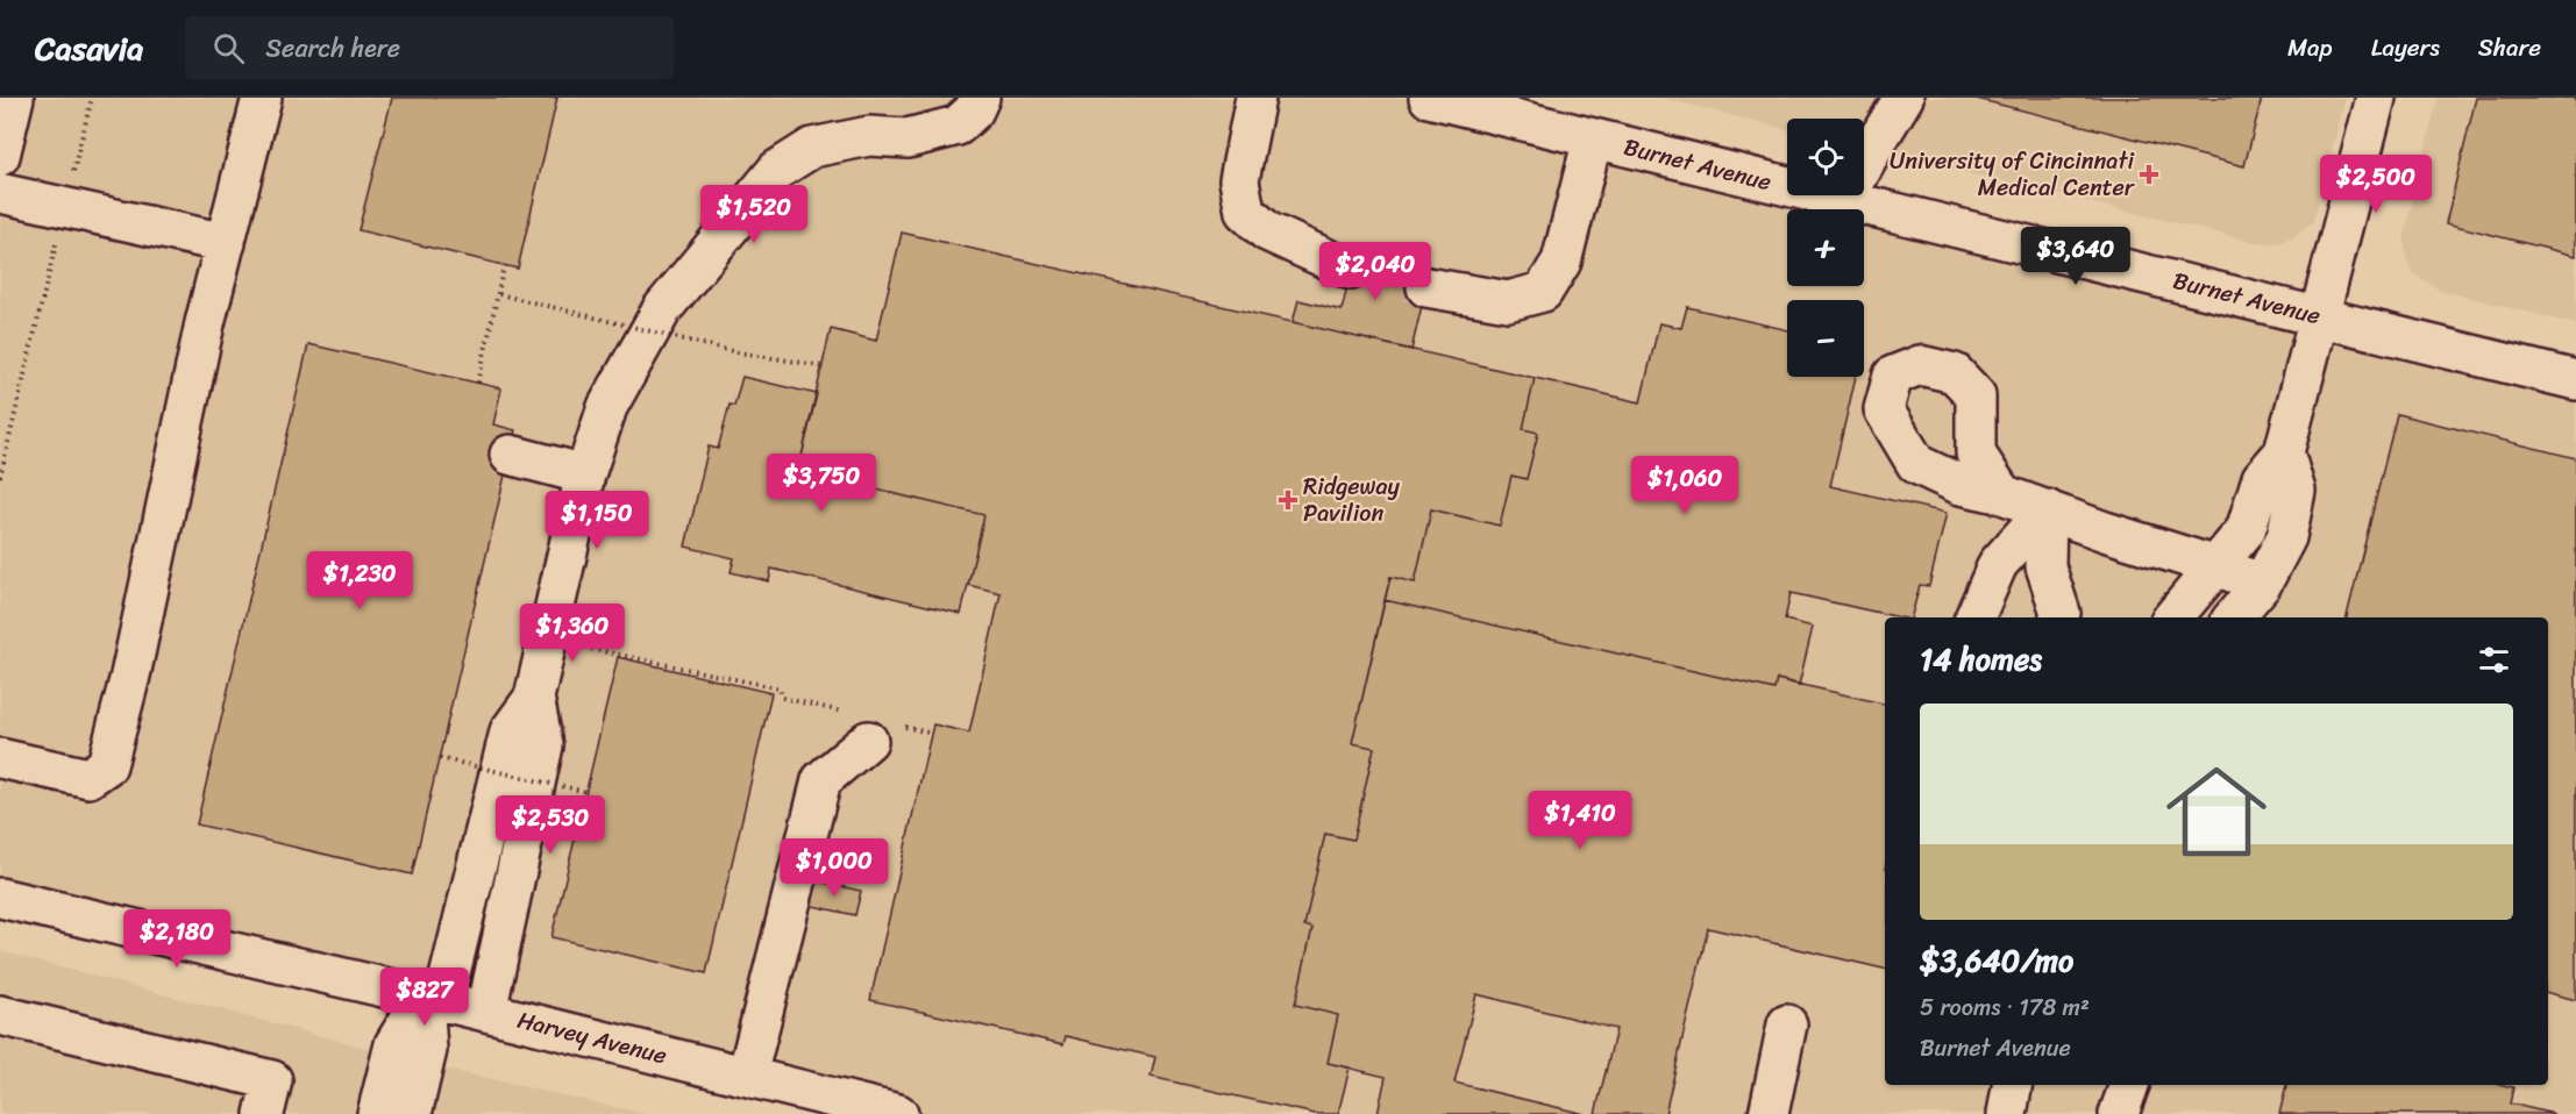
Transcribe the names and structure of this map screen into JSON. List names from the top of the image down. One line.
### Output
{"streets":{"street":["Burnet Avenue","Harvey Avenue"]},"places":{"health":["University of Cincinnati Medical Center","Ridgeway Pavilion"]},"page":{"header":"Casavia","search":"Search here","nav":["Map","Layers","Share"],"map_buttons":["+","−"],"price":["$2,500","$1,520","$3,640","$2,040","$3,750","$1,060","$1,150","$1,230","$1,360","$1,410","$2,530","$1,000","$2,180","$827"],"heading":"14 homes","list":[{"name":"$3,640/mo","note":"5 rooms · 178 m² · Burnet Avenue"}]}}
